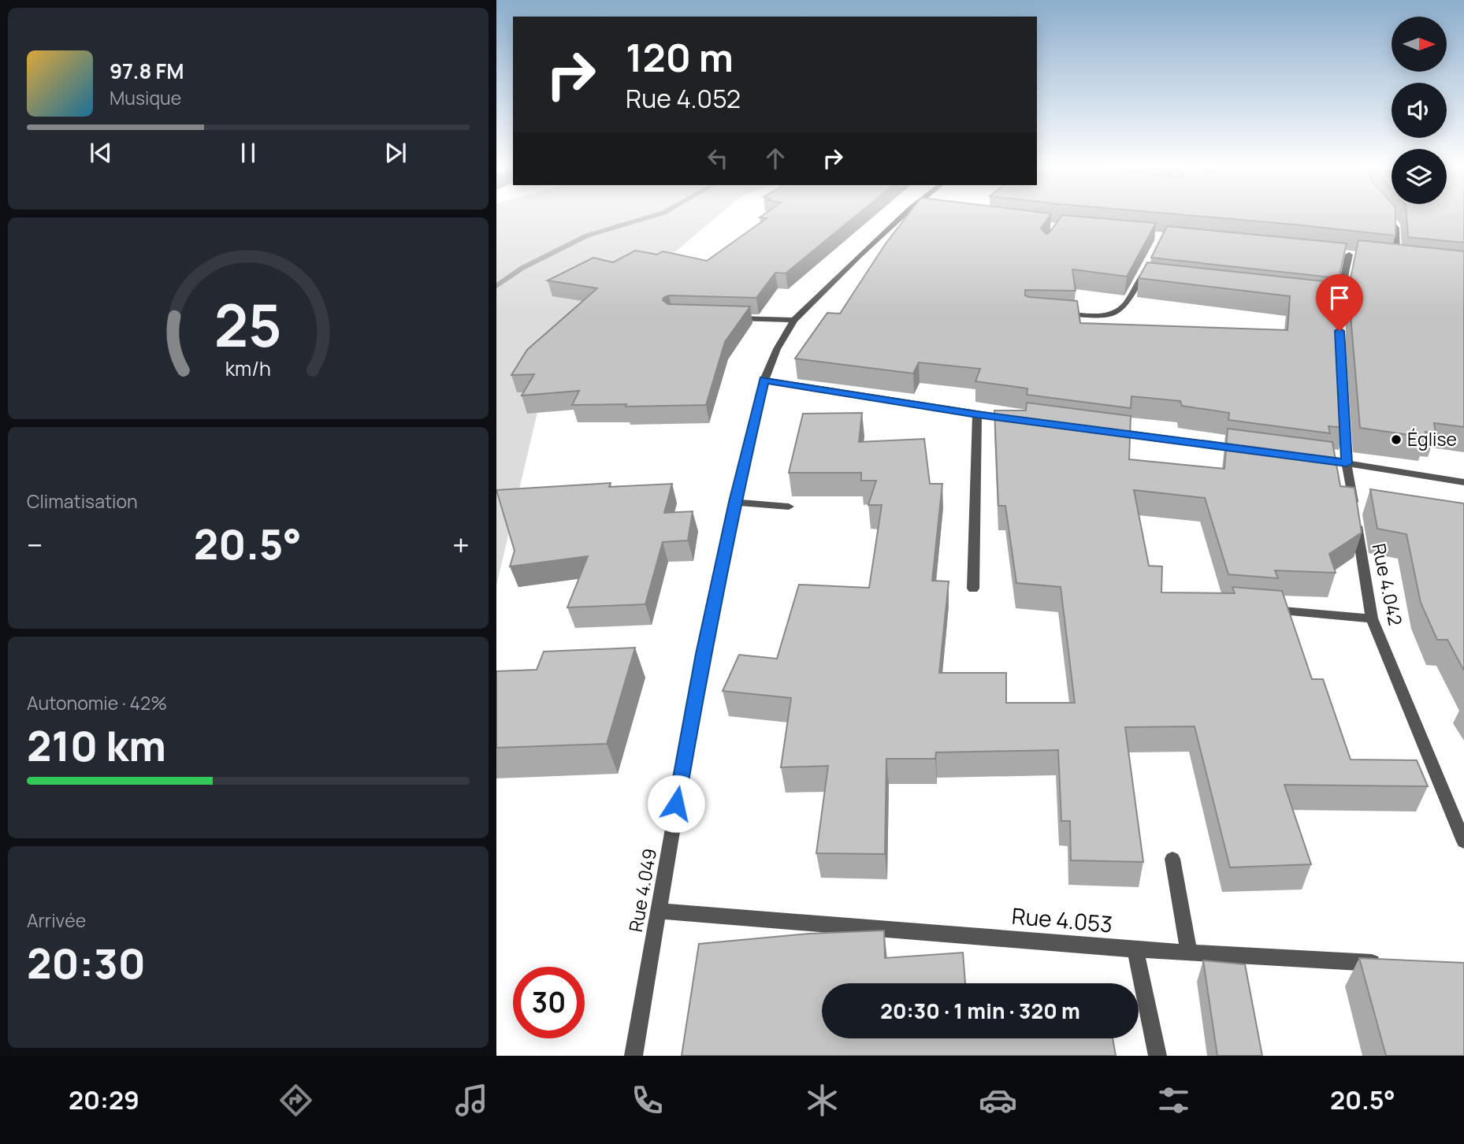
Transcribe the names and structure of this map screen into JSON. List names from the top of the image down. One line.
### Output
{"streets":{"street":["Rue 4.042","Rue 4.049","Rue 4.053"]},"crossings":[["Rue 4.049","Rue 4.053"]],"places":["Église"],"north":"right","page":{"turn":["120 m","Rue 4.052"],"song":["97.8 FM","Musique"],"tile":["Climatisation",["Autonomie · 42%","210 km"],["Arrivée","20:30"]],"heat":["−","20.5°","+"],"limit":"30","trip":"20:30 · 1 min · 320 m","tabs":["20:29","20.5°"],"gauge":["25","km/h"]}}
